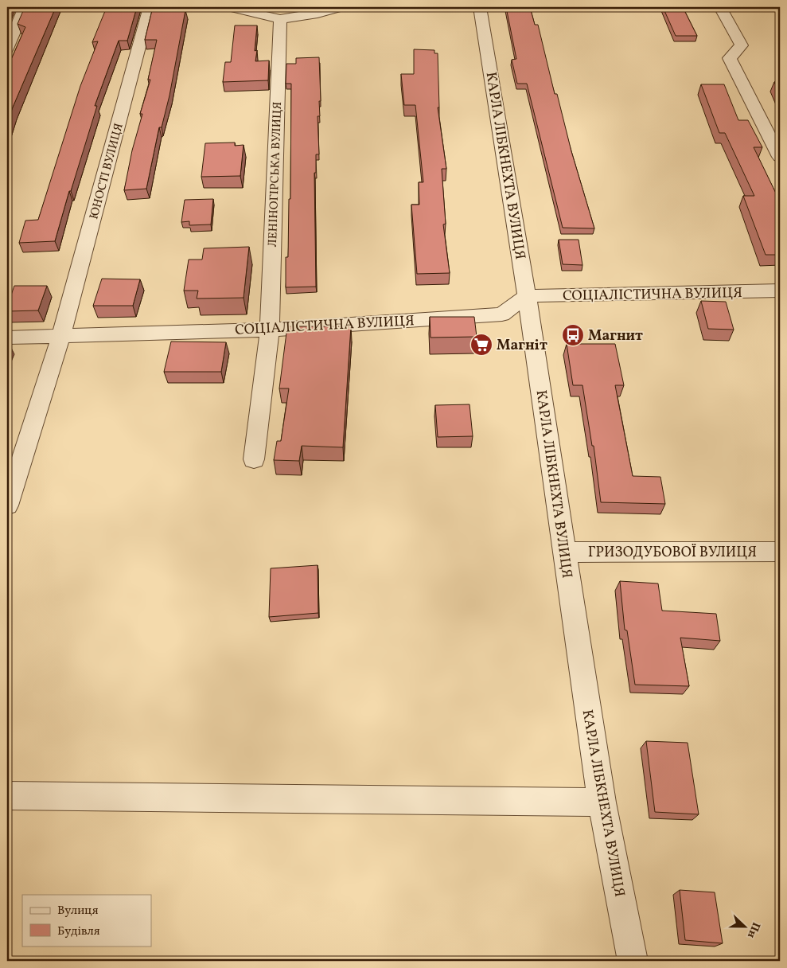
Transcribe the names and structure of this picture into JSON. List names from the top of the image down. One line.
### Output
{"streets":{"street":["КАРЛА ЛІБКНЕХТА ВУЛИЦЯ","ЮНОСТІ ВУЛИЦЯ","ЛЕНІНОГІРСЬКА ВУЛИЦЯ","СОЦІАЛІСТИЧНА ВУЛИЦЯ","ГРИЗОДУБОВОЇ ВУЛИЦЯ"]},"crossings":[["КАРЛА ЛІБКНЕХТА ВУЛИЦЯ","СОЦІАЛІСТИЧНА ВУЛИЦЯ"],["КАРЛА ЛІБКНЕХТА ВУЛИЦЯ","ГРИЗОДУБОВОЇ ВУЛИЦЯ"],["ЮНОСТІ ВУЛИЦЯ","СОЦІАЛІСТИЧНА ВУЛИЦЯ"],["ЛЕНІНОГІРСЬКА ВУЛИЦЯ","СОЦІАЛІСТИЧНА ВУЛИЦЯ"]],"places":{"bus stop":["Магнит"],"supermarket":["Магніт"]},"legend":["Вулиця","Будівля"],"north":"right"}
